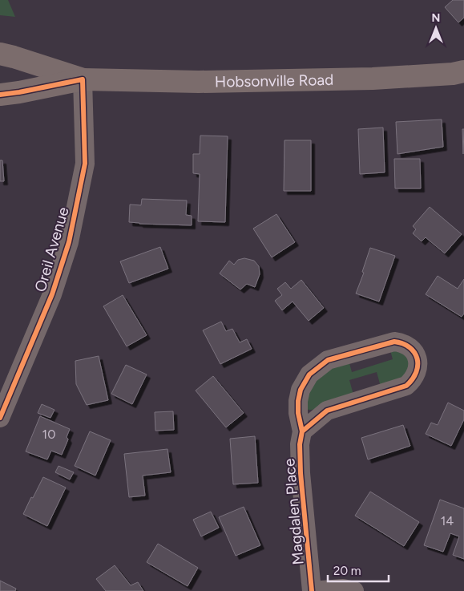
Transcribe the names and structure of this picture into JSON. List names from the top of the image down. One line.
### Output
{"streets":{"main road":["Hobsonville Road"],"street":["Oreil Avenue","Magdalen Place"]},"crossings":[["Hobsonville Road","Oreil Avenue"]],"house_numbers":["10","14"],"scale_bar":"20 m","north":"top"}
